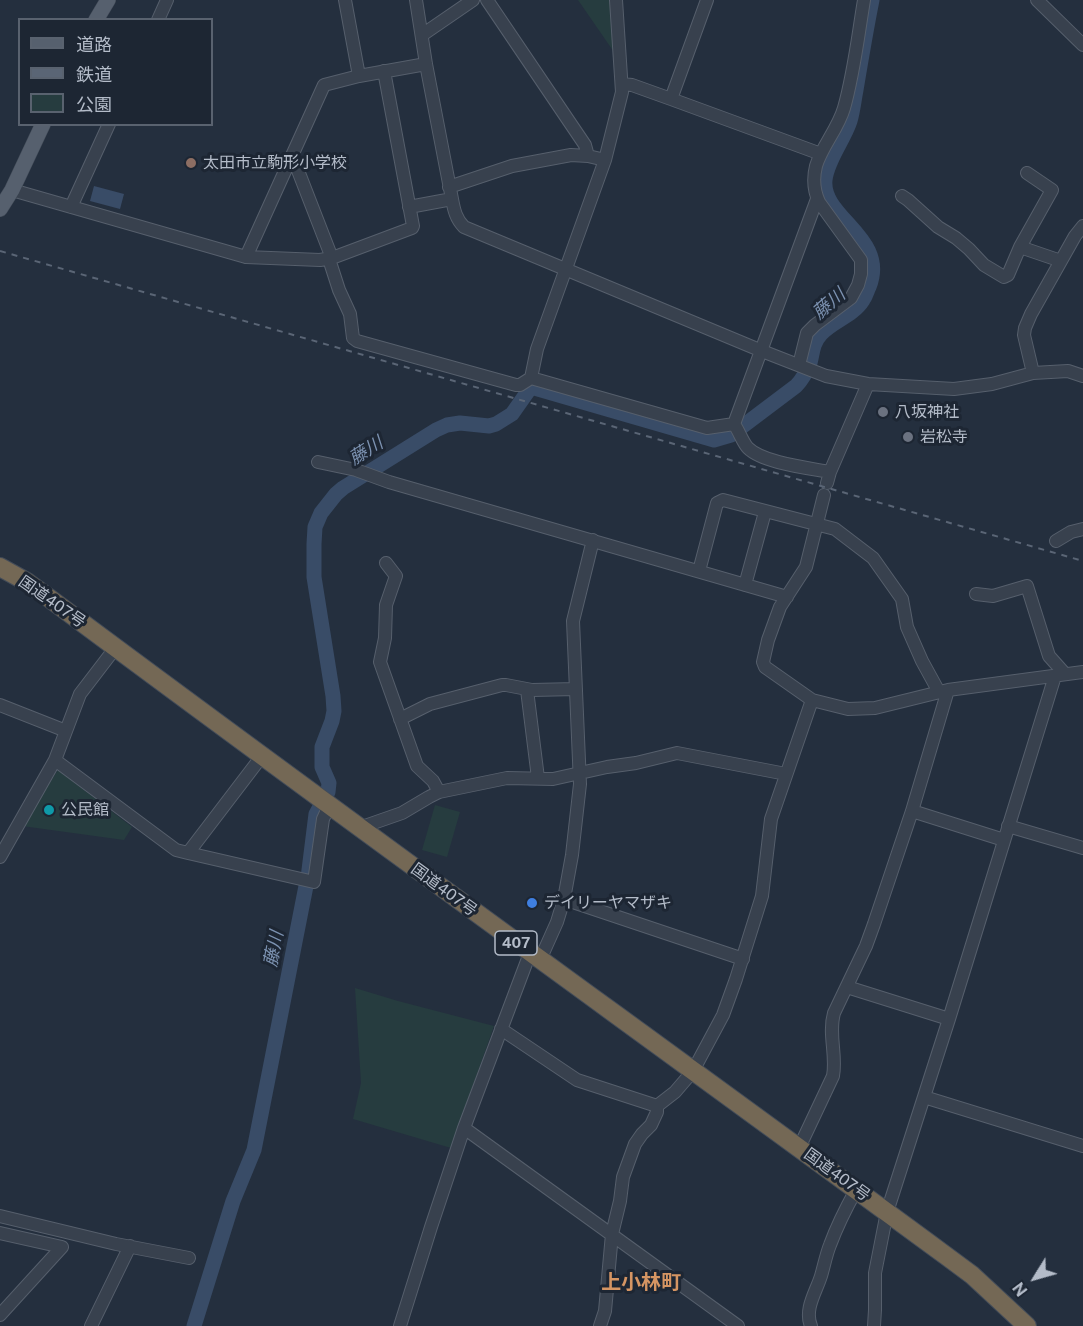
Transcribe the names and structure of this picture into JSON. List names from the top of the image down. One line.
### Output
{"streets":{"highway":["国道407号","407"]},"districts":["上小林町"],"water":["藤川"],"places":["太田市立駒形小学校","八坂神社","岩松寺","公民館","デイリーヤマザキ"],"legend":["道路","鉄道","公園"],"north":"bottom left"}
